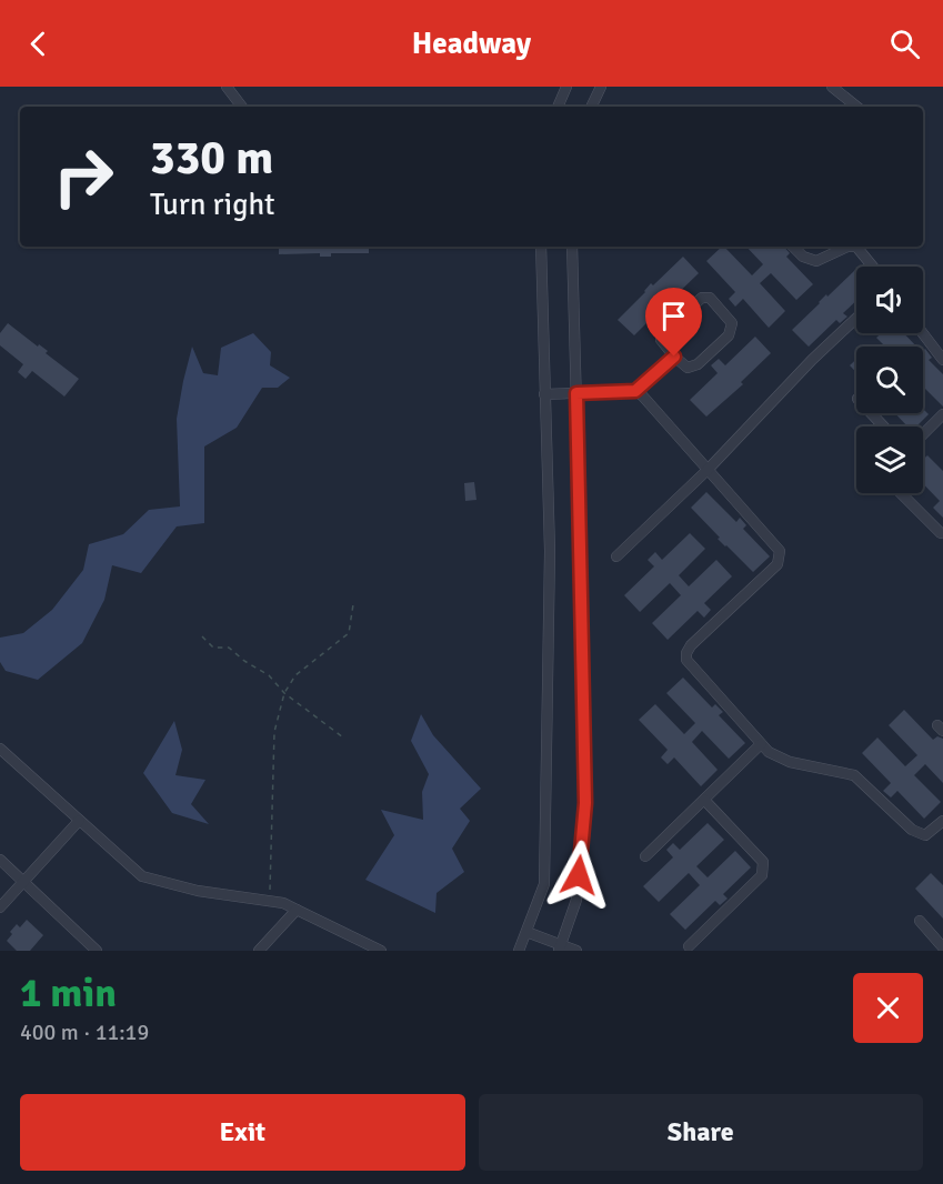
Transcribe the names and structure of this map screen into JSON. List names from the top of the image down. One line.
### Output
{"page":{"header":"Headway","turn":["330 m","Turn right"],"heading":["1 min","400 m · 11:19"],"buttons":["Exit","Share"]}}
